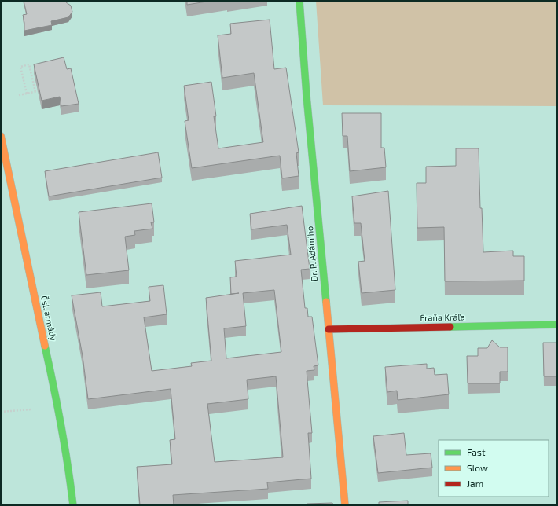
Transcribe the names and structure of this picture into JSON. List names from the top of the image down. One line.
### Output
{"streets":{"street":["Dr. P. Adámiho","Fraňa Kráľa","Čsl. armády"]},"crossings":[["Dr. P. Adámiho","Fraňa Kráľa"]],"legend":["Fast","Slow","Jam"]}
